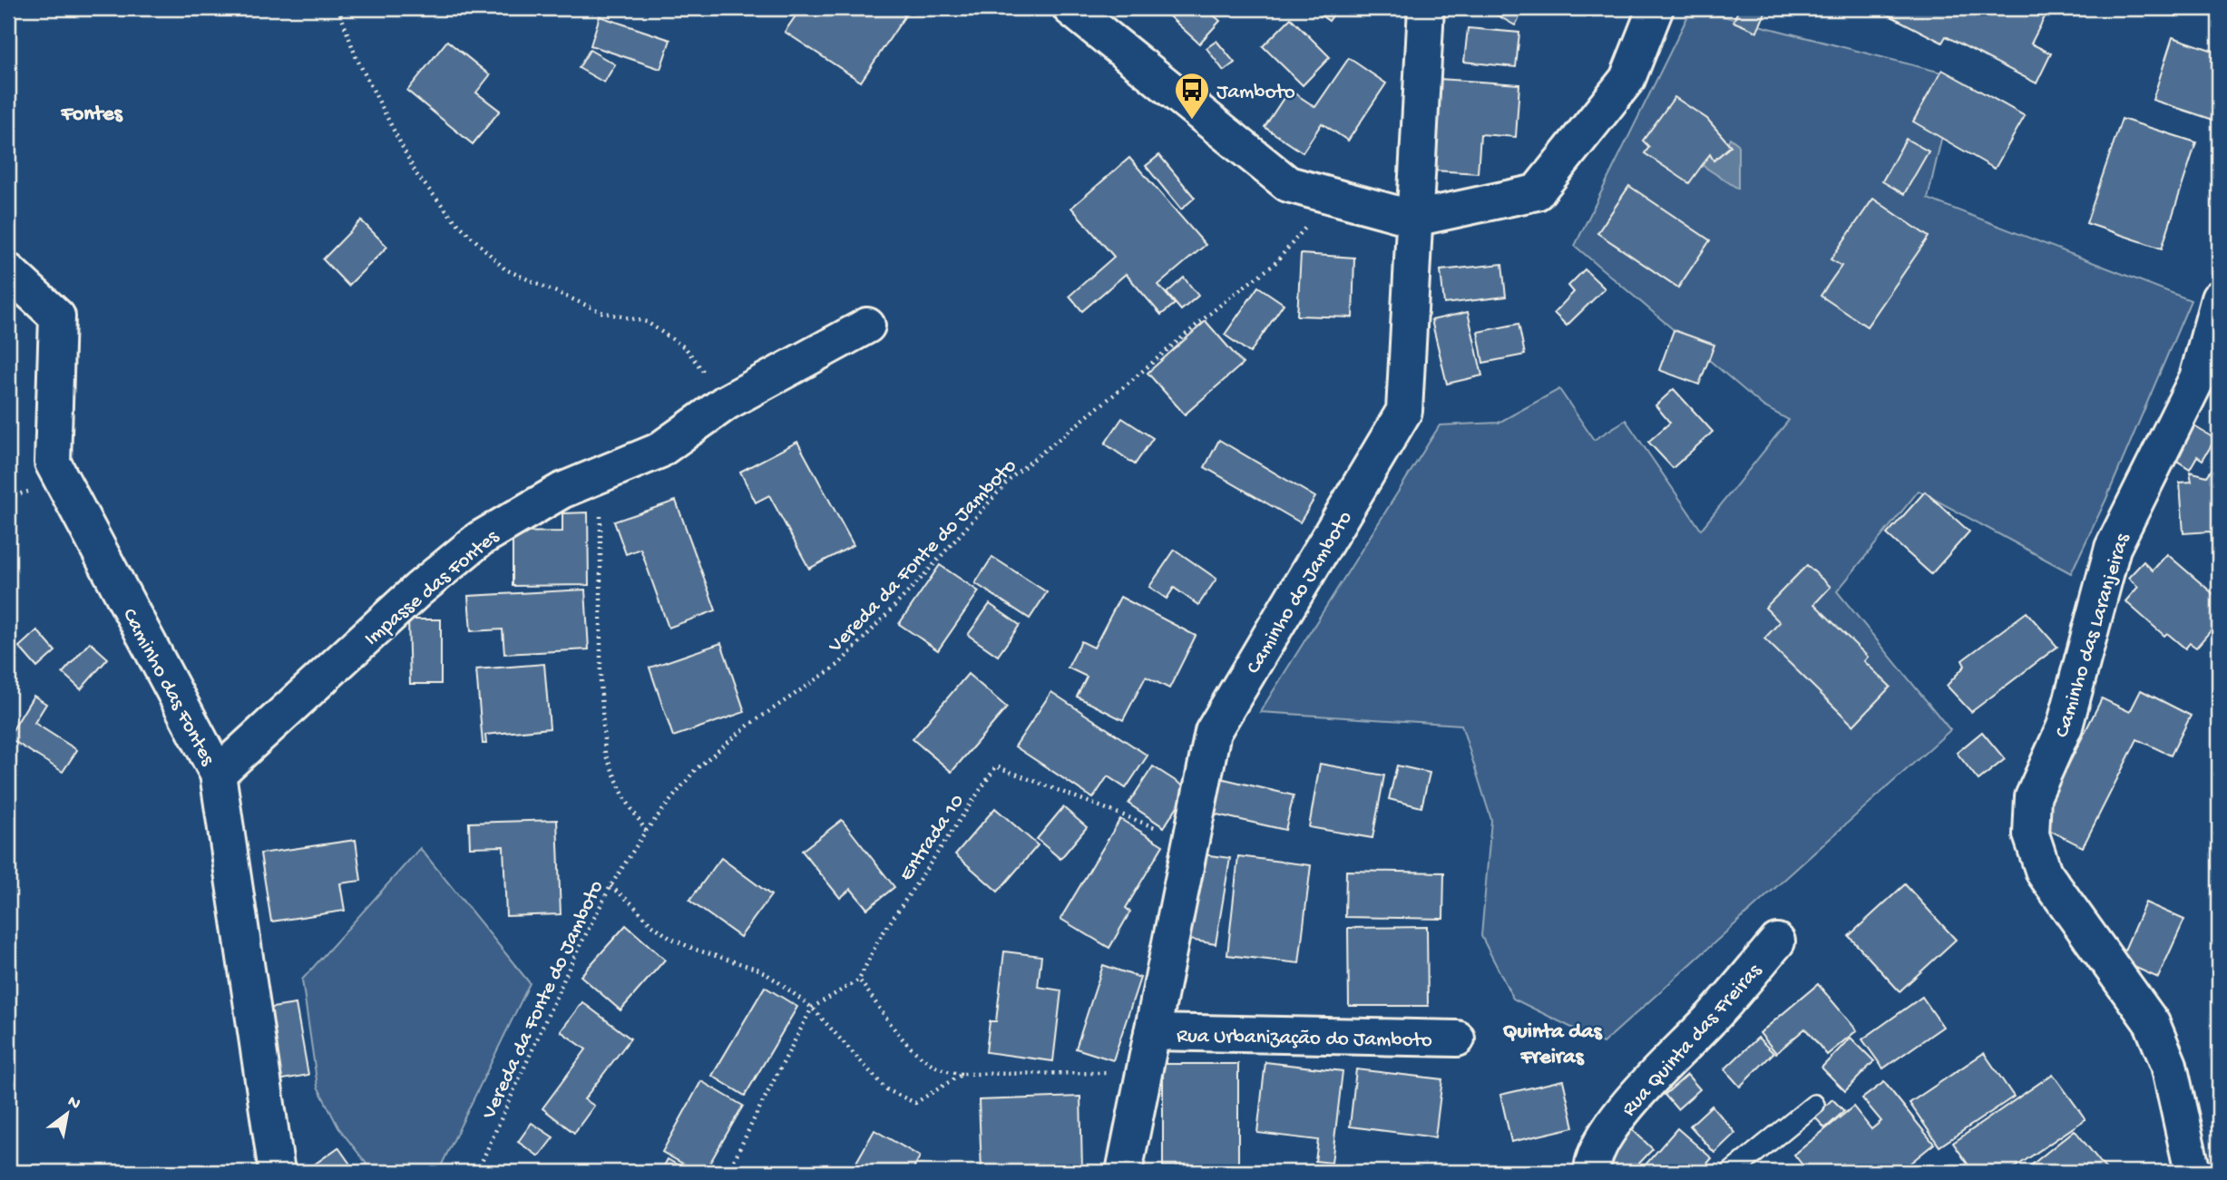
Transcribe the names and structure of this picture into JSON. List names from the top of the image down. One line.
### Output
{"streets":{"street":["Impasse das Fontes","Caminho do Jamboto","Caminho das Laranjeiras","Caminho das Fontes","Rua Urbanização do Jamboto","Rua Quinta das Freiras"],"path":["Vereda da Fonte do Jamboto","Entrada 10"]},"crossings":[["Impasse das Fontes","Caminho das Fontes"],["Caminho do Jamboto","Entrada 10"],["Caminho do Jamboto","Rua Urbanização do Jamboto"]],"districts":["Fontes","Quinta das Freiras"],"places":{"bus stop":["Jamboto"]},"north":"top right"}
